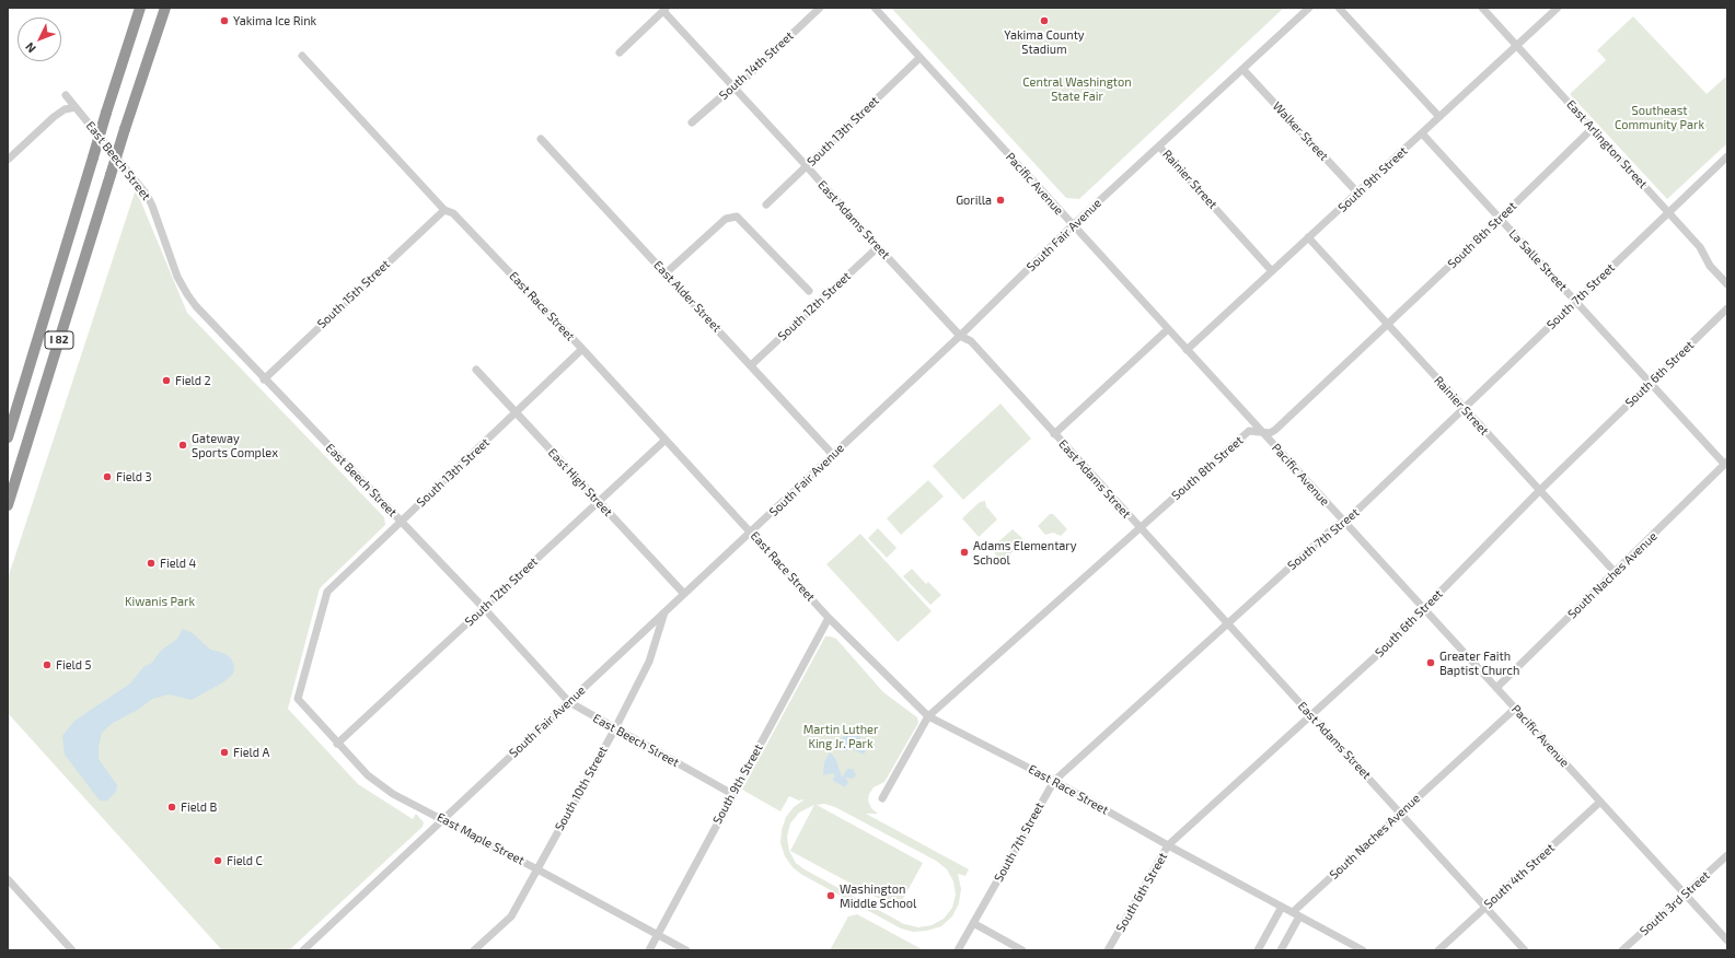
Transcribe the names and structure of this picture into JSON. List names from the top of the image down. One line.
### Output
{"streets":{"highway":["I 82"],"street":["South 14th Street","South 13th Street","Walker Street","East Arlington Street","East Beech Street","Rainier Street","South 9th Street","Pacific Avenue","East Adams Street","South Fair Avenue","South 8th Street","La Salle Street","South 15th Street","East Alder Street","South 7th Street","East Race Street","South 12th Street","South 6th Street","East High Street","South Naches Avenue","South 10th Street","East Maple Street","South 4th Street","South 3rd Street"]},"crossings":[["South 14th Street","East Adams Street"],["South 13th Street","East Beech Street"],["South 13th Street","Pacific Avenue"],["South 13th Street","East Adams Street"],["South 13th Street","East Race Street"],["South 13th Street","East High Street"],["South 13th Street","East Maple Street"],["Walker Street","South 9th Street"],["Walker Street","South Fair Avenue"],["East Arlington Street","South 9th Street"],["East Arlington Street","South 8th Street"],["East Arlington Street","South 7th Street"],["East Beech Street","South 9th Street"],["East Beech Street","South Fair Avenue"],["East Beech Street","South 15th Street"],["East Beech Street","South 12th Street"],["East Beech Street","South 10th Street"],["Rainier Street","South 9th Street"],["Rainier Street","South Fair Avenue"],["Rainier Street","South 8th Street"],["Rainier Street","South 7th Street"],["Rainier Street","South 6th Street"],["Rainier Street","South Naches Avenue"],["South 9th Street","Pacific Avenue"],["South 9th Street","La Salle Street"],["South 9th Street","East Race Street"],["South 9th Street","East Maple Street"],["Pacific Avenue","South Fair Avenue"],["Pacific Avenue","South 8th Street"],["Pacific Avenue","South 7th Street"],["Pacific Avenue","South 6th Street"],["Pacific Avenue","South Naches Avenue"],["Pacific Avenue","South 4th Street"],["Pacific Avenue","South 3rd Street"],["East Adams Street","South Fair Avenue"],["East Adams Street","South 8th Street"],["East Adams Street","South 7th Street"],["East Adams Street","South 12th Street"],["East Adams Street","South 6th Street"],["East Adams Street","South Naches Avenue"],["East Adams Street","South 4th Street"],["South Fair Avenue","East Alder Street"],["South Fair Avenue","East Race Street"],["South Fair Avenue","East High Street"],["South Fair Avenue","South 10th Street"],["South Fair Avenue","East Maple Street"],["South 8th Street","La Salle Street"],["South 8th Street","East Race Street"],["La Salle Street","South 7th Street"],["La Salle Street","South 6th Street"],["La Salle Street","South Naches Avenue"],["South 15th Street","East Race Street"],["East Alder Street","South 12th Street"],["South 7th Street","East Race Street"],["East Race Street","South 12th Street"],["East Race Street","South 6th Street"],["East Race Street","South Naches Avenue"],["South 12th Street","East High Street"],["South 12th Street","East Maple Street"],["South 10th Street","East Maple Street"]],"parks":["Central Washington State Fair","Southeast Community Park","Kiwanis Park","Martin Luther King Jr. Park"],"places":["Yakima Ice Rink","Yakima County Stadium","Gorilla","Field 2","Gateway Sports Complex","Field 3","Adams Elementary School","Field 4","Greater Faith Baptist Church","Field 5","Field A","Field B","Field C","Washington Middle School"],"north":"bottom left"}
